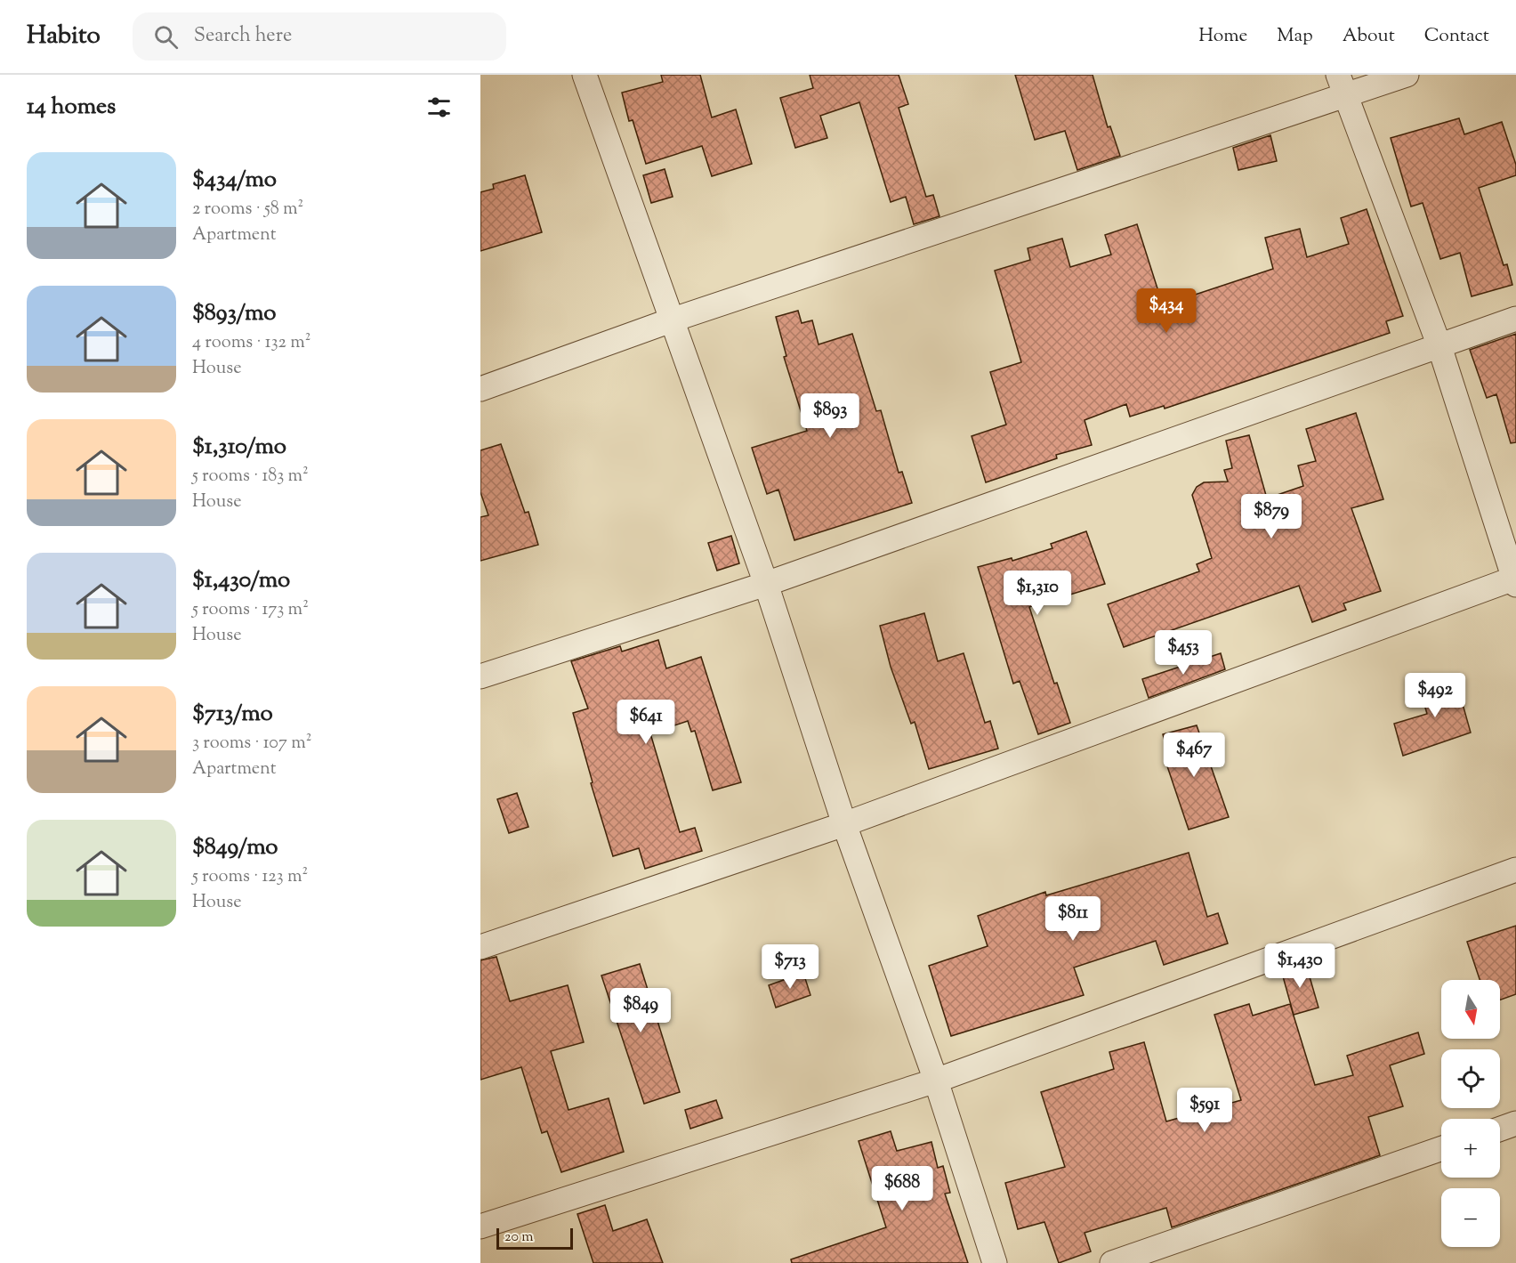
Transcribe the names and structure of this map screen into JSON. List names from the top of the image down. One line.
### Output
{"scale_bar":"20 m","north":"bottom","page":{"header":"Habito","search":"Search here","nav":["Home","Map","About","Contact"],"heading":"14 homes","list":[{"name":"$434/mo","note":"2 rooms · 58 m² · Apartment"},{"name":"$893/mo","note":"4 rooms · 132 m² · House"},{"name":"$1,310/mo","note":"5 rooms · 183 m² · House"},{"name":"$1,430/mo","note":"5 rooms · 173 m² · House"},{"name":"$713/mo","note":"3 rooms · 107 m² · Apartment"},{"name":"$849/mo","note":"5 rooms · 123 m² · House"}],"price":["$434","$893","$879","$1,310","$453","$492","$641","$467","$811","$1,430","$713","$849","$591","$688"],"map_buttons":["+","−"],"scale":"20 m"}}
